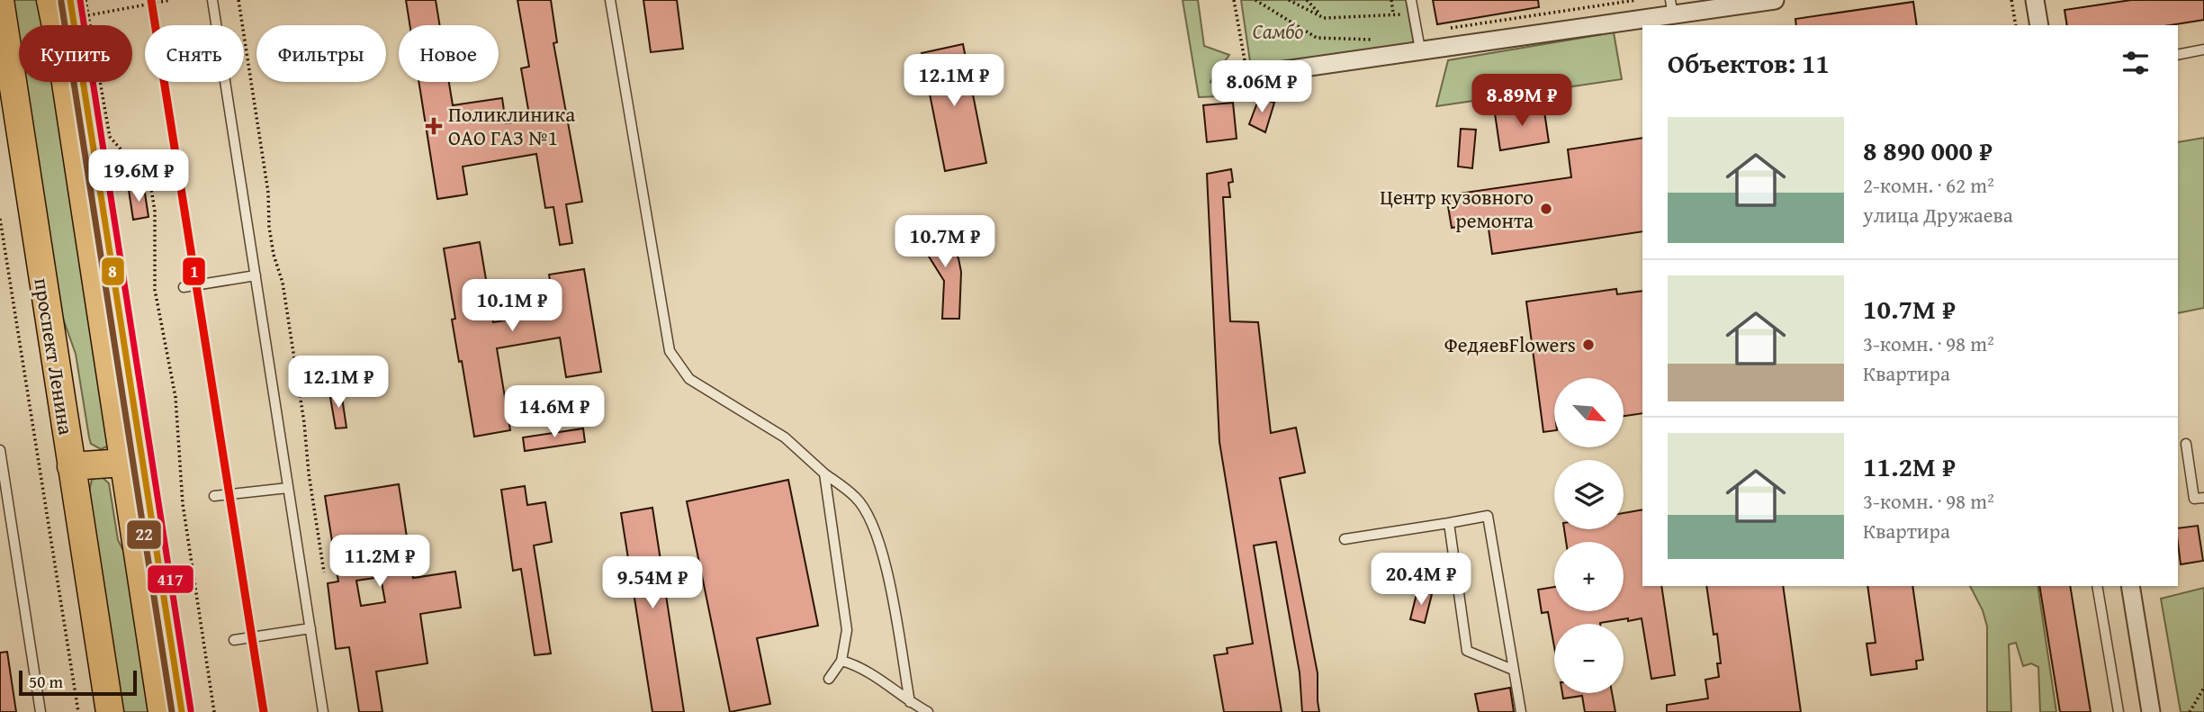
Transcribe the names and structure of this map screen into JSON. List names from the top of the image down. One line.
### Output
{"streets":{"main road":["проспект Ленина"]},"parks":["Самбо"],"places":{"health":["Поликлиника ОАО ГАЗ №1"],"other":["Центр кузовного ремонта","ФедяевFlowers"]},"lines":["transit line 1","tram line 8","transit line 417","transit line 22"],"scale_bar":"50 m","north":"bottom right","page":{"chip":["Купить","Снять","Фильтры","Новое"],"heading":"Объектов: 11","price":["12.1M ₽","8.06M ₽","8.89M ₽","19.6M ₽","10.7M ₽","10.1M ₽","12.1M ₽","14.6M ₽","11.2M ₽","20.4M ₽","9.54M ₽"],"list":[{"name":"8 890 000 ₽","note":"2-комн. · 62 m² · улица Дружаева"},{"name":"10.7M ₽","note":"3-комн. · 98 m² · Квартира"},{"name":"11.2M ₽","note":"3-комн. · 98 m² · Квартира"}],"map_buttons":["+","−"],"scale":"50 m"}}
